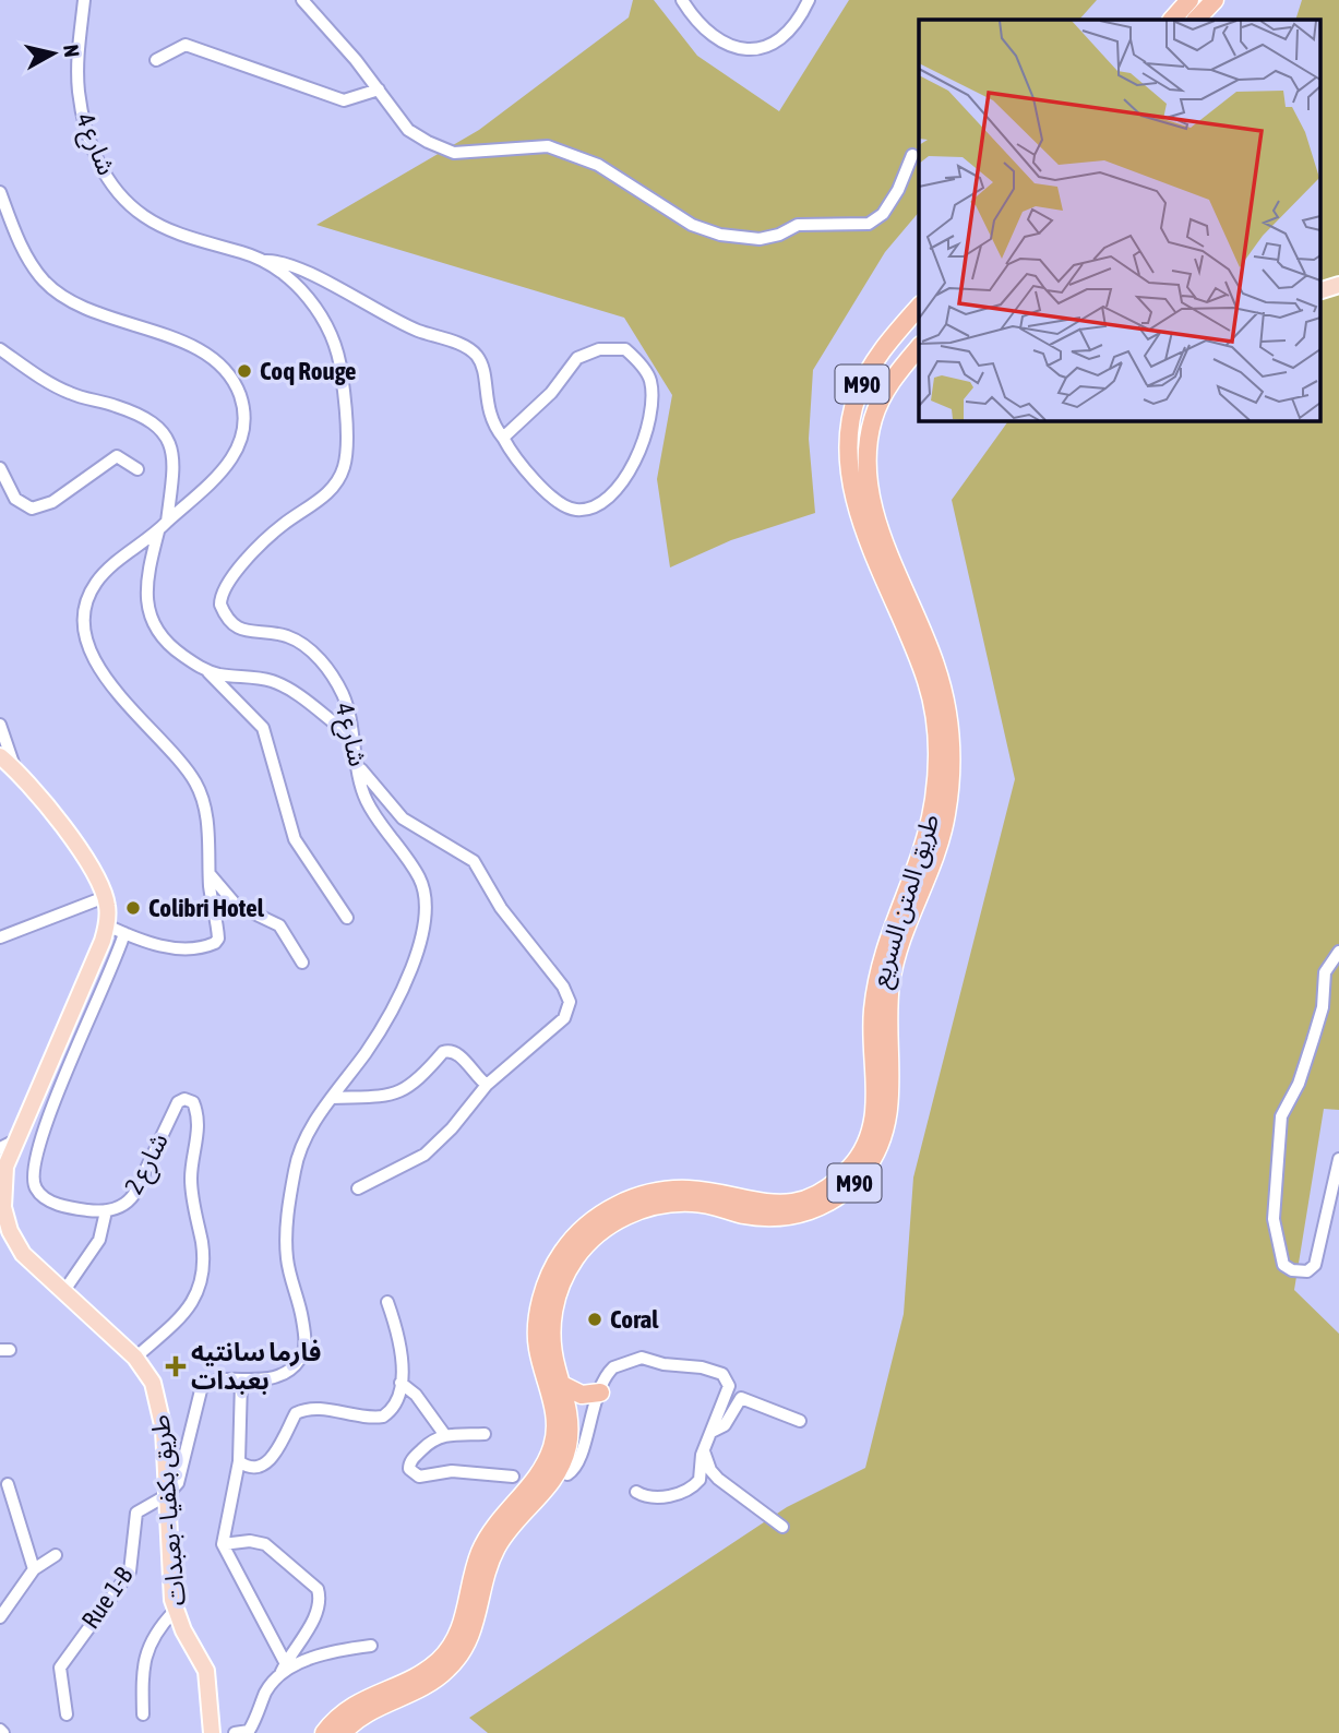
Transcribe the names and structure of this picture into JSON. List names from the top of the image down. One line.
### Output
{"streets":{"highway":["M90","طريق المتن السريع"],"main road":["طريق بكفيا - بعبدات"],"street":["شارع 4","شارع 2","Rue 1-B"]},"crossings":[["شارع 4","طريق بكفيا - بعبدات"],["شارع 4","Rue 1-B"],["شارع 2","طريق بكفيا - بعبدات"],["طريق بكفيا - بعبدات","Rue 1-B"]],"places":{"other":["Coq Rouge","Colibri Hotel","Coral"],"health":["فارما سانتيه بعبدات"]},"north":"right"}
